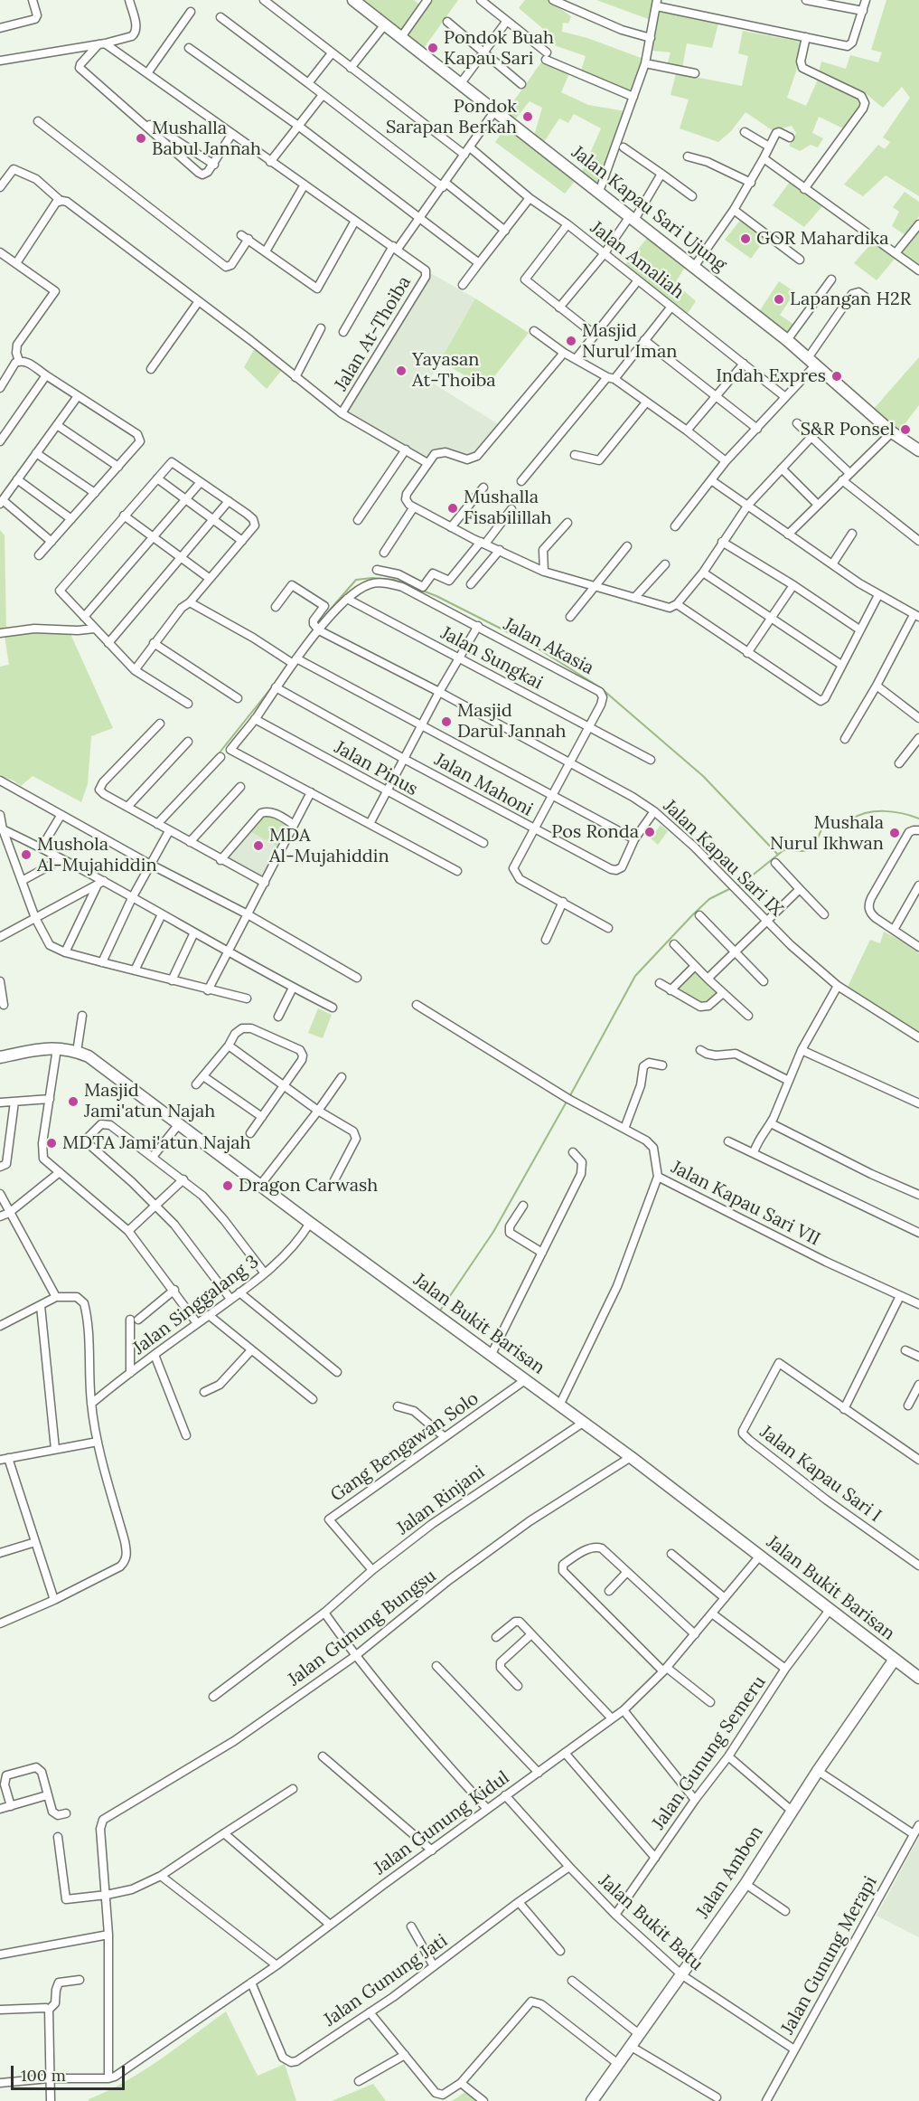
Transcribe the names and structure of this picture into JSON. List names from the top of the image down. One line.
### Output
{"streets":{"street":["Jalan Kapau Sari Ujung","Jalan Amaliah","Jalan At-Thoiba","Jalan Akasia","Jalan Sungkai","Jalan Pinus","Jalan Mahoni","Jalan Kapau Sari IX","Jalan Kapau Sari VII","Jalan Singgalang 3","Jalan Bukit Barisan","Gang Bengawan Solo","Jalan Kapau Sari I","Jalan Rinjani","Jalan Gunung Bungsu","Jalan Gunung Semeru","Jalan Gunung Kidul","Jalan Ambon","Jalan Bukit Batu","Jalan Gunung Merapi","Jalan Gunung Jati"]},"crossings":[["Jalan Akasia","Jalan Sungkai"],["Jalan Akasia","Jalan Pinus"],["Jalan Akasia","Jalan Mahoni"],["Jalan Akasia","Jalan Kapau Sari IX"],["Jalan Mahoni","Jalan Kapau Sari IX"],["Jalan Singgalang 3","Jalan Bukit Barisan"],["Jalan Bukit Barisan","Gang Bengawan Solo"],["Jalan Bukit Barisan","Jalan Rinjani"],["Jalan Bukit Barisan","Jalan Gunung Bungsu"],["Jalan Bukit Barisan","Jalan Gunung Semeru"],["Jalan Bukit Barisan","Jalan Gunung Kidul"],["Jalan Bukit Barisan","Jalan Ambon"],["Gang Bengawan Solo","Jalan Rinjani"],["Jalan Gunung Semeru","Jalan Bukit Batu"],["Jalan Gunung Kidul","Jalan Bukit Batu"],["Jalan Gunung Kidul","Jalan Gunung Jati"],["Jalan Ambon","Jalan Bukit Batu"],["Jalan Bukit Batu","Jalan Gunung Merapi"],["Jalan Bukit Batu","Jalan Gunung Jati"]],"places":["Pondok Buah Kapau Sari","Pondok Sarapan Berkah","Mushalla Babul Jannah","GOR Mahardika","Lapangan H2R","Masjid Nurul Iman","Yayasan At-Thoiba","Indah Expres","S&R Ponsel","Mushalla Fisabilillah","Masjid Darul Jannah","Pos Ronda","Mushala Nurul Ikhwan","MDA Al-Mujahiddin","Mushola Al-Mujahiddin","Masjid Jami'atun Najah","MDTA Jami'atun Najah","Dragon Carwash"],"scale_bar":"100 m"}
